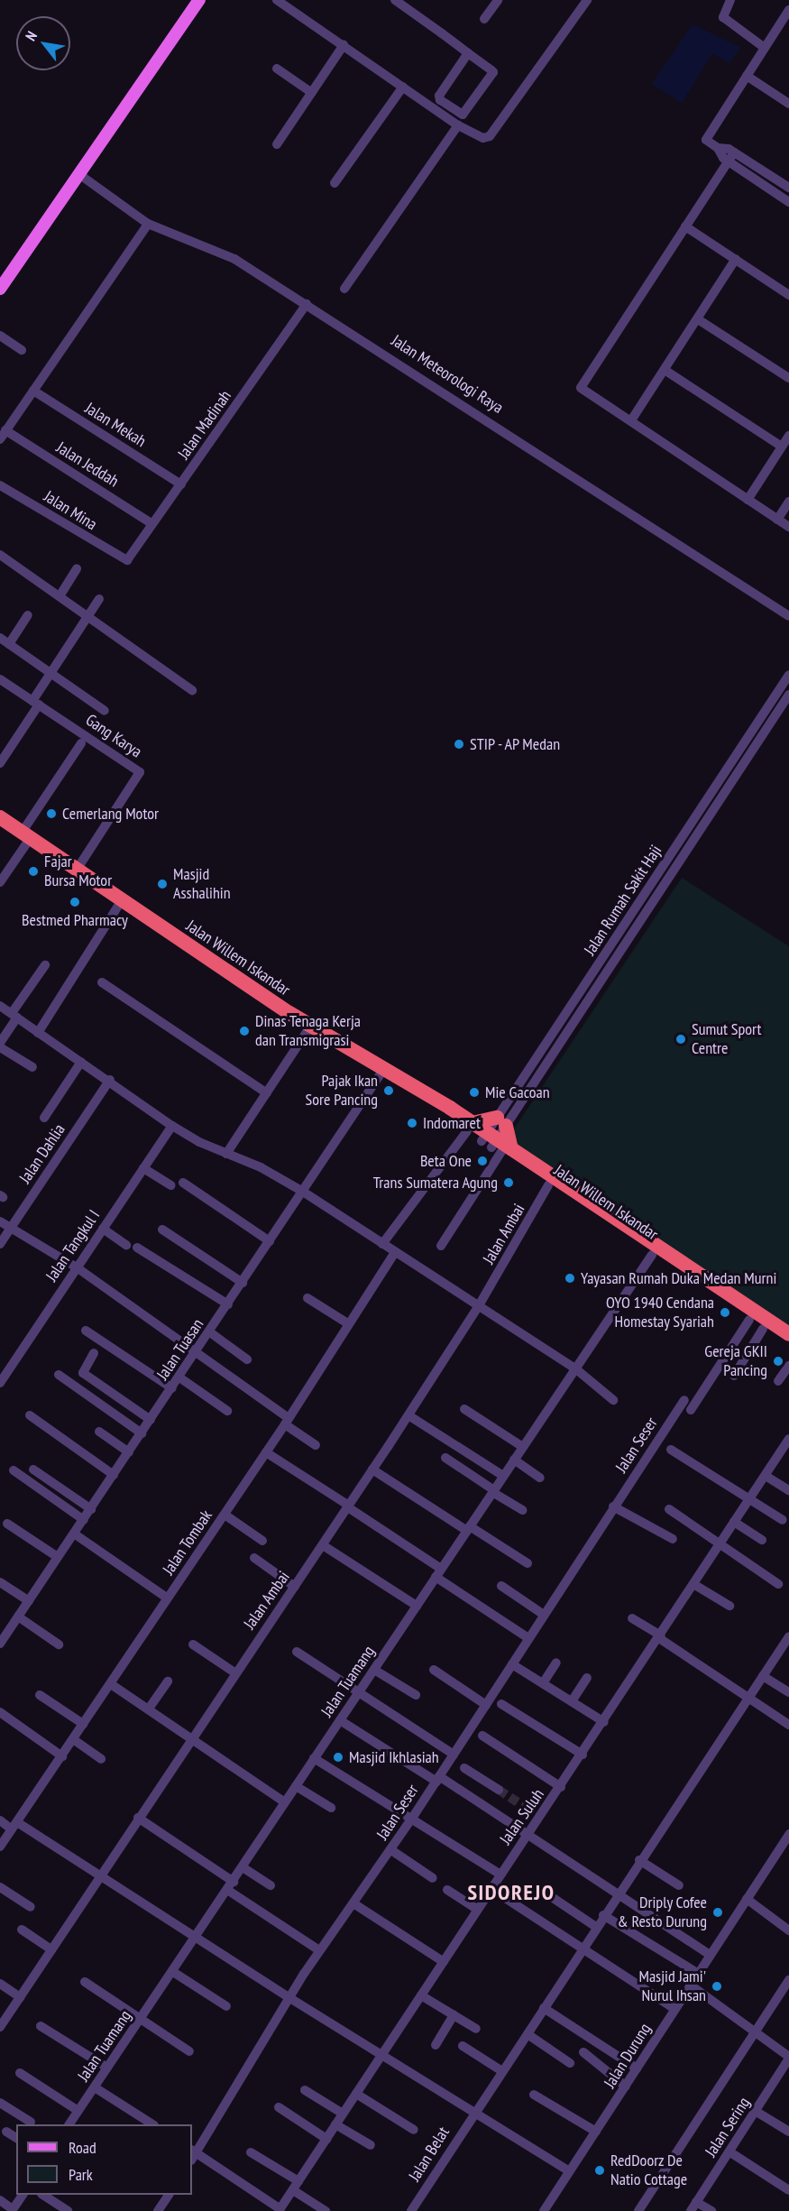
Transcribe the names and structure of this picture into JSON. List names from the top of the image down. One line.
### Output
{"streets":{"highway":["Jalan Willem Iskandar"],"street":["Jalan Meteorologi Raya","Jalan Mekah","Jalan Madinah","Jalan Jeddah","Jalan Mina","Gang Karya","Jalan Rumah Sakit Haji","Jalan Dahlia","Jalan Ambai","Jalan Tangkul I","Jalan Tuasan","Jalan Seser","Jalan Tombak","Jalan Tuamang","Jalan Suluh","Jalan Durung","Jalan Sering","Jalan Belat"]},"crossings":[["Jalan Meteorologi Raya","Jalan Madinah"],["Jalan Mekah","Jalan Madinah"],["Jalan Madinah","Jalan Jeddah"],["Jalan Madinah","Jalan Mina"],["Gang Karya","Jalan Willem Iskandar"],["Jalan Rumah Sakit Haji","Jalan Willem Iskandar"],["Jalan Willem Iskandar","Jalan Ambai"],["Jalan Willem Iskandar","Jalan Tuasan"],["Jalan Willem Iskandar","Jalan Tuamang"]],"districts":["SIDOREJO"],"places":["STIP - AP Medan","Cemerlang Motor","Fajar Bursa Motor","Masjid Asshalihin","Bestmed Pharmacy","Dinas Tenaga Kerja dan Transmigrasi","Sumut Sport Centre","Pajak Ikan Sore Pancing","Mie Gacoan","Indomaret","Beta One","Trans Sumatera Agung","Yayasan Rumah Duka Medan Murni","OYO 1940 Cendana Homestay Syariah","Gereja GKII Pancing","Masjid Ikhlasiah","Driply Cofee & Resto Durung","Masjid Jami' Nurul Ihsan","RedDoorz De Natio Cottage"],"legend":["Road","Park"],"north":"top left"}
